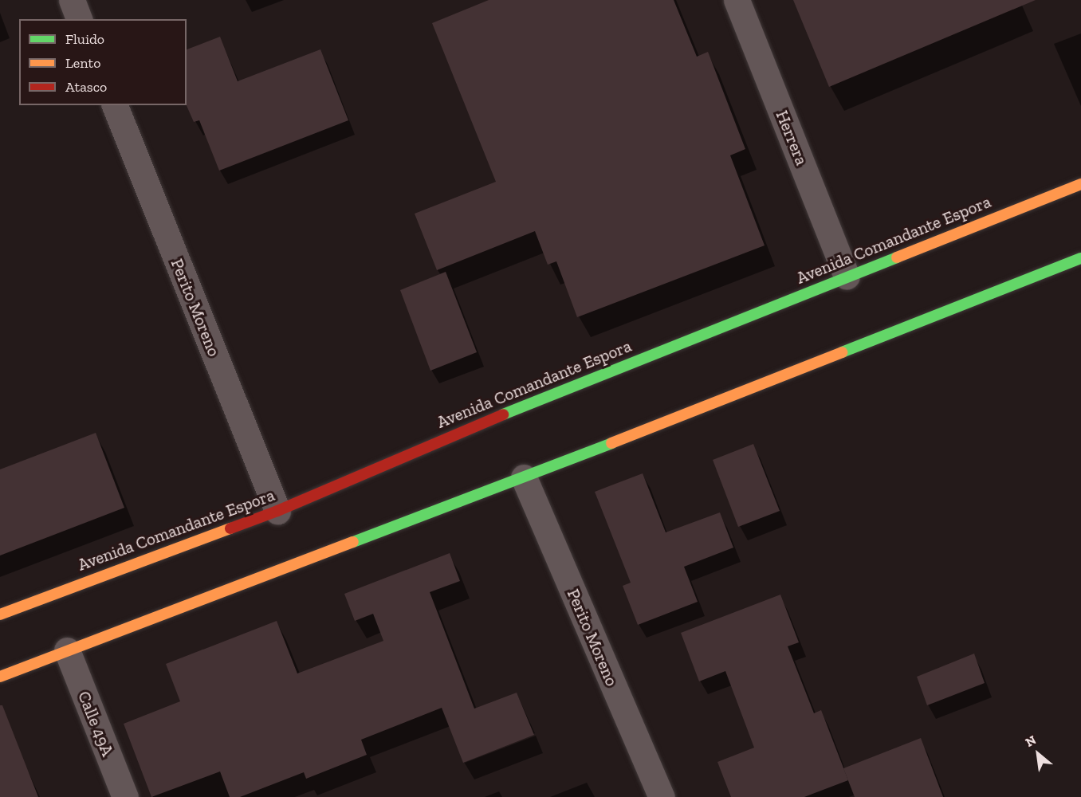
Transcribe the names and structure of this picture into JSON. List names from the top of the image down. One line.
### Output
{"streets":{"main road":["Avenida Comandante Espora"],"street":["Herrera","Perito Moreno","Calle 49A"]},"crossings":[["Herrera","Avenida Comandante Espora"],["Avenida Comandante Espora","Perito Moreno"]],"legend":["Fluido","Lento","Atasco"],"north":"top left"}
